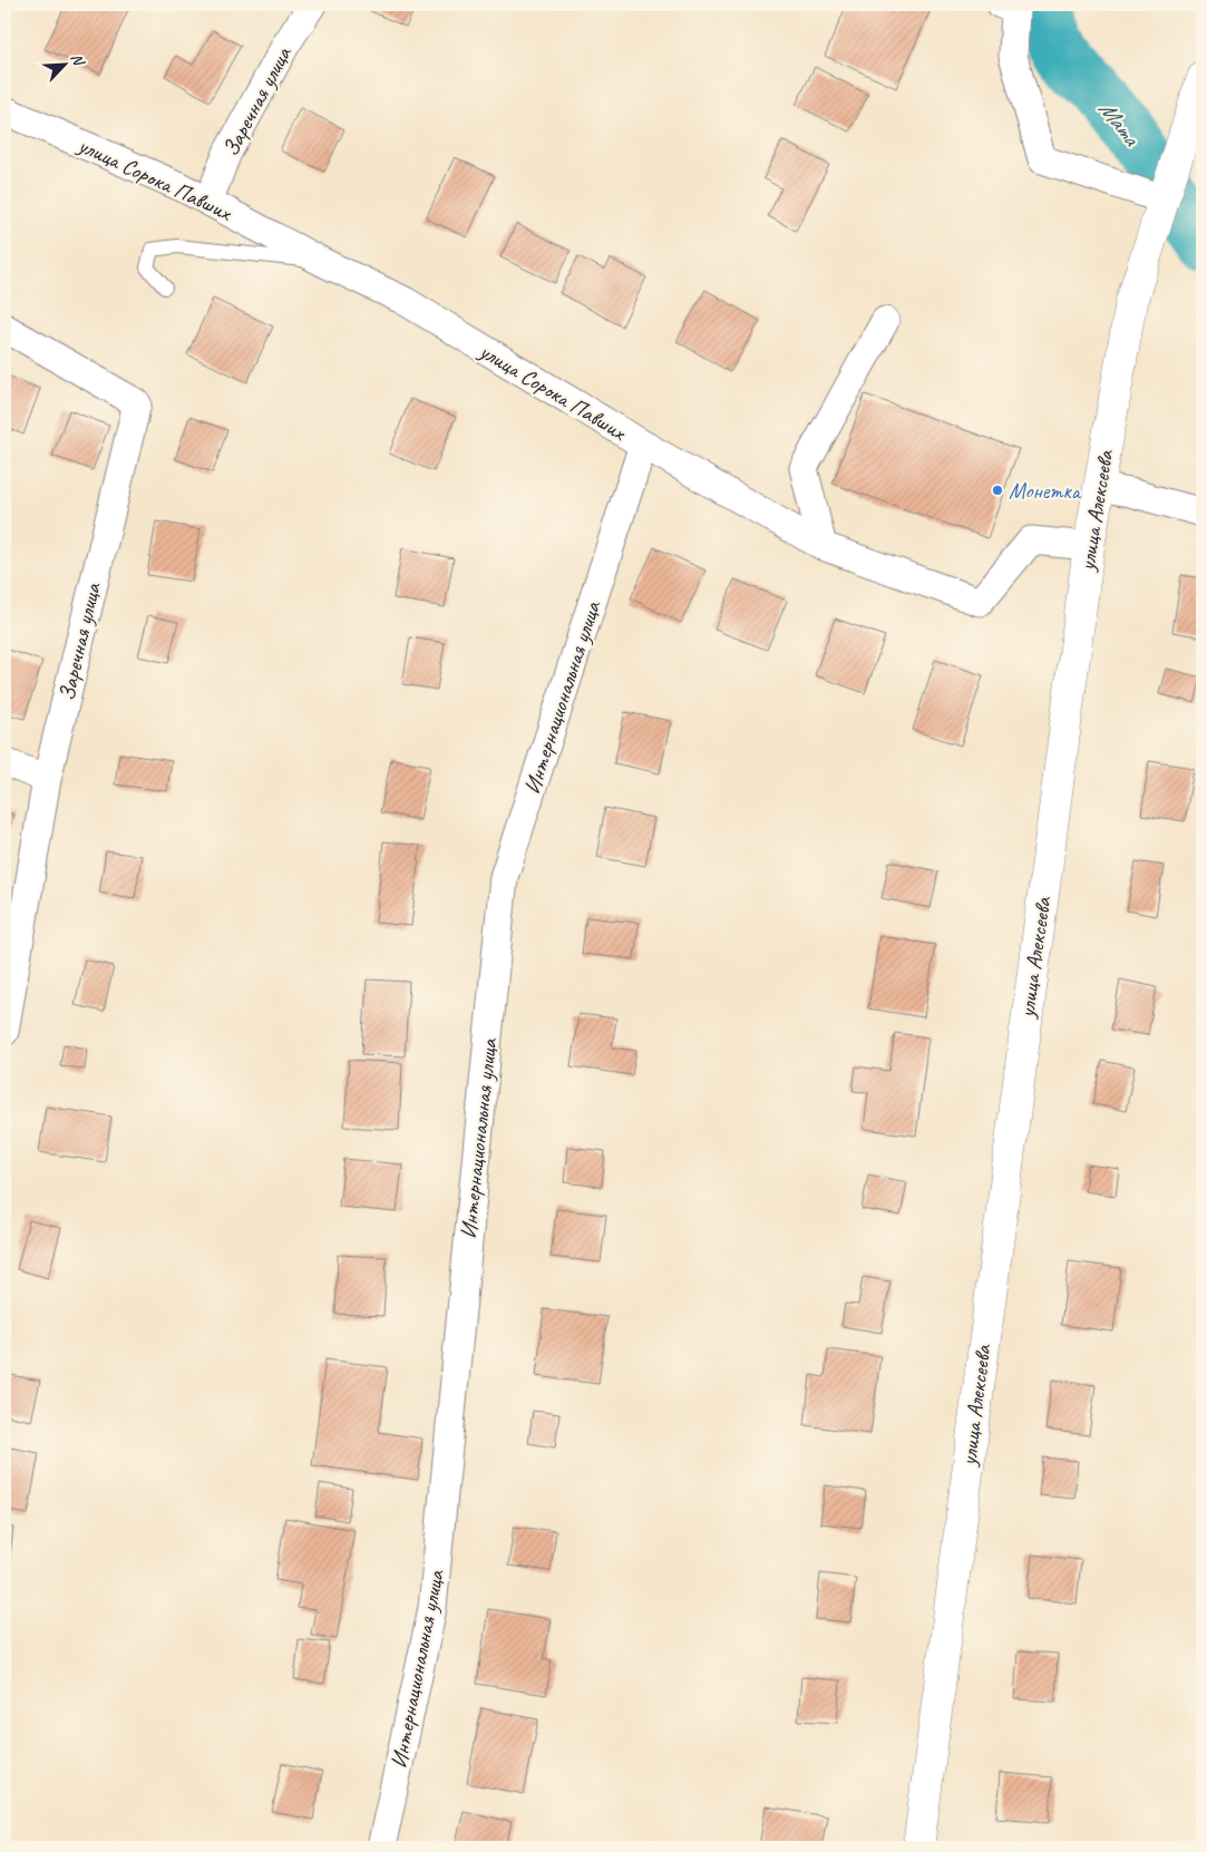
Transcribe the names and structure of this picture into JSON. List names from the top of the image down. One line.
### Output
{"streets":{"main road":["улица Алексеева"],"street":["Заречная улица","улица Сорока Павших","Интернациональная улица"]},"crossings":[["Заречная улица","улица Сорока Павших"],["улица Сорока Павших","улица Алексеева"],["улица Сорока Павших","Интернациональная улица"]],"water":["Мата"],"places":["Монетка"],"north":"top right"}
